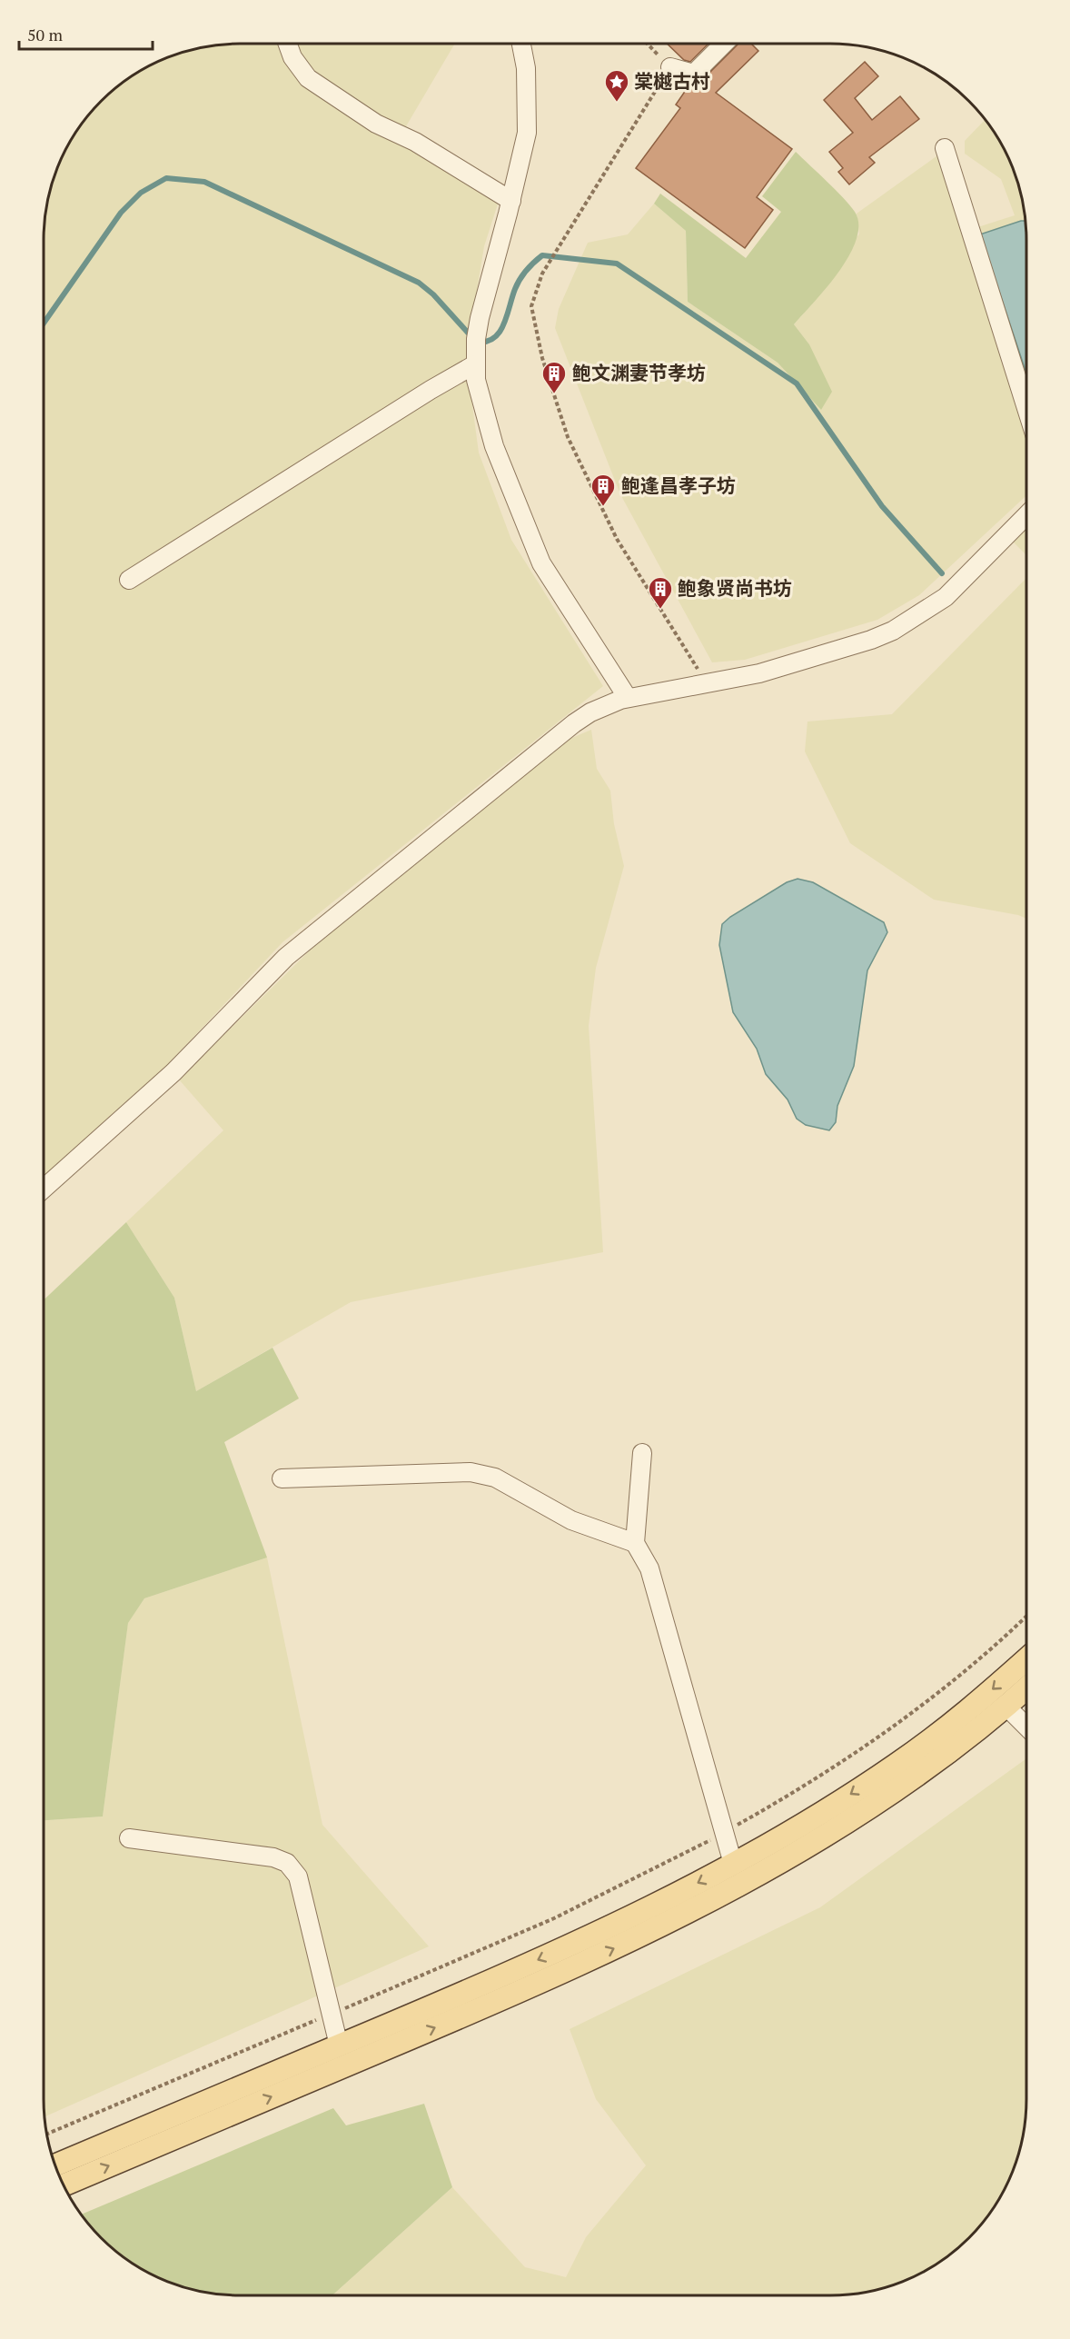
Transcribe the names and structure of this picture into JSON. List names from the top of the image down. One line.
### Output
{"places":{"place":["棠樾古村"],"building":["鲍文渊妻节孝坊","鲍逢昌孝子坊","鲍象贤尚书坊"]},"scale_bar":"50 m"}
